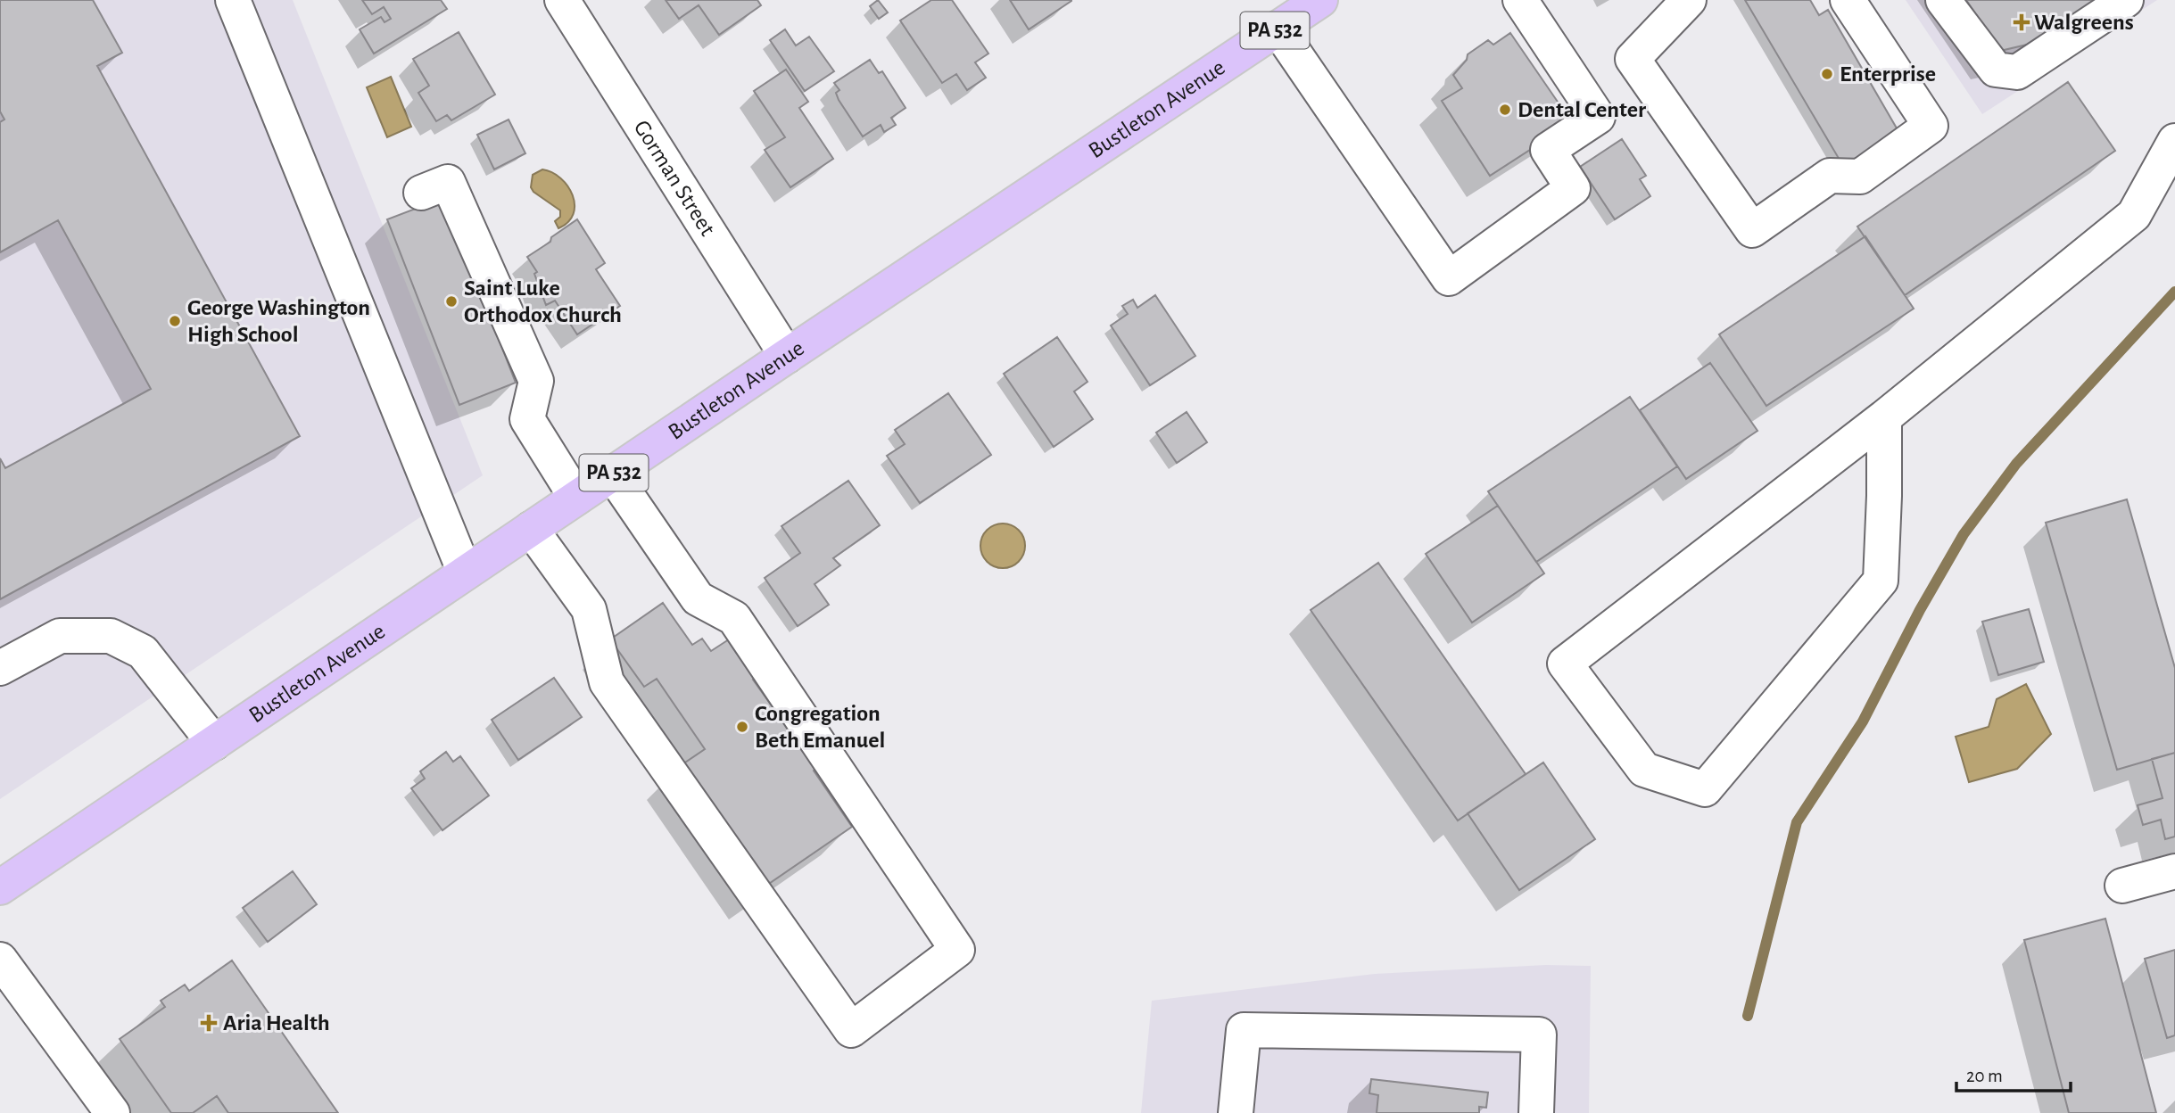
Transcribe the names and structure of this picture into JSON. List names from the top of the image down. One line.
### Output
{"streets":{"main road":["PA 532","Bustleton Avenue"],"street":["Gorman Street"]},"crossings":[["Bustleton Avenue","Gorman Street"]],"places":{"health":["Walgreens","Aria Health"],"other":["Enterprise","Dental Center","Saint Luke Orthodox Church","George Washington High School","Congregation Beth Emanuel"]},"scale_bar":"20 m"}
